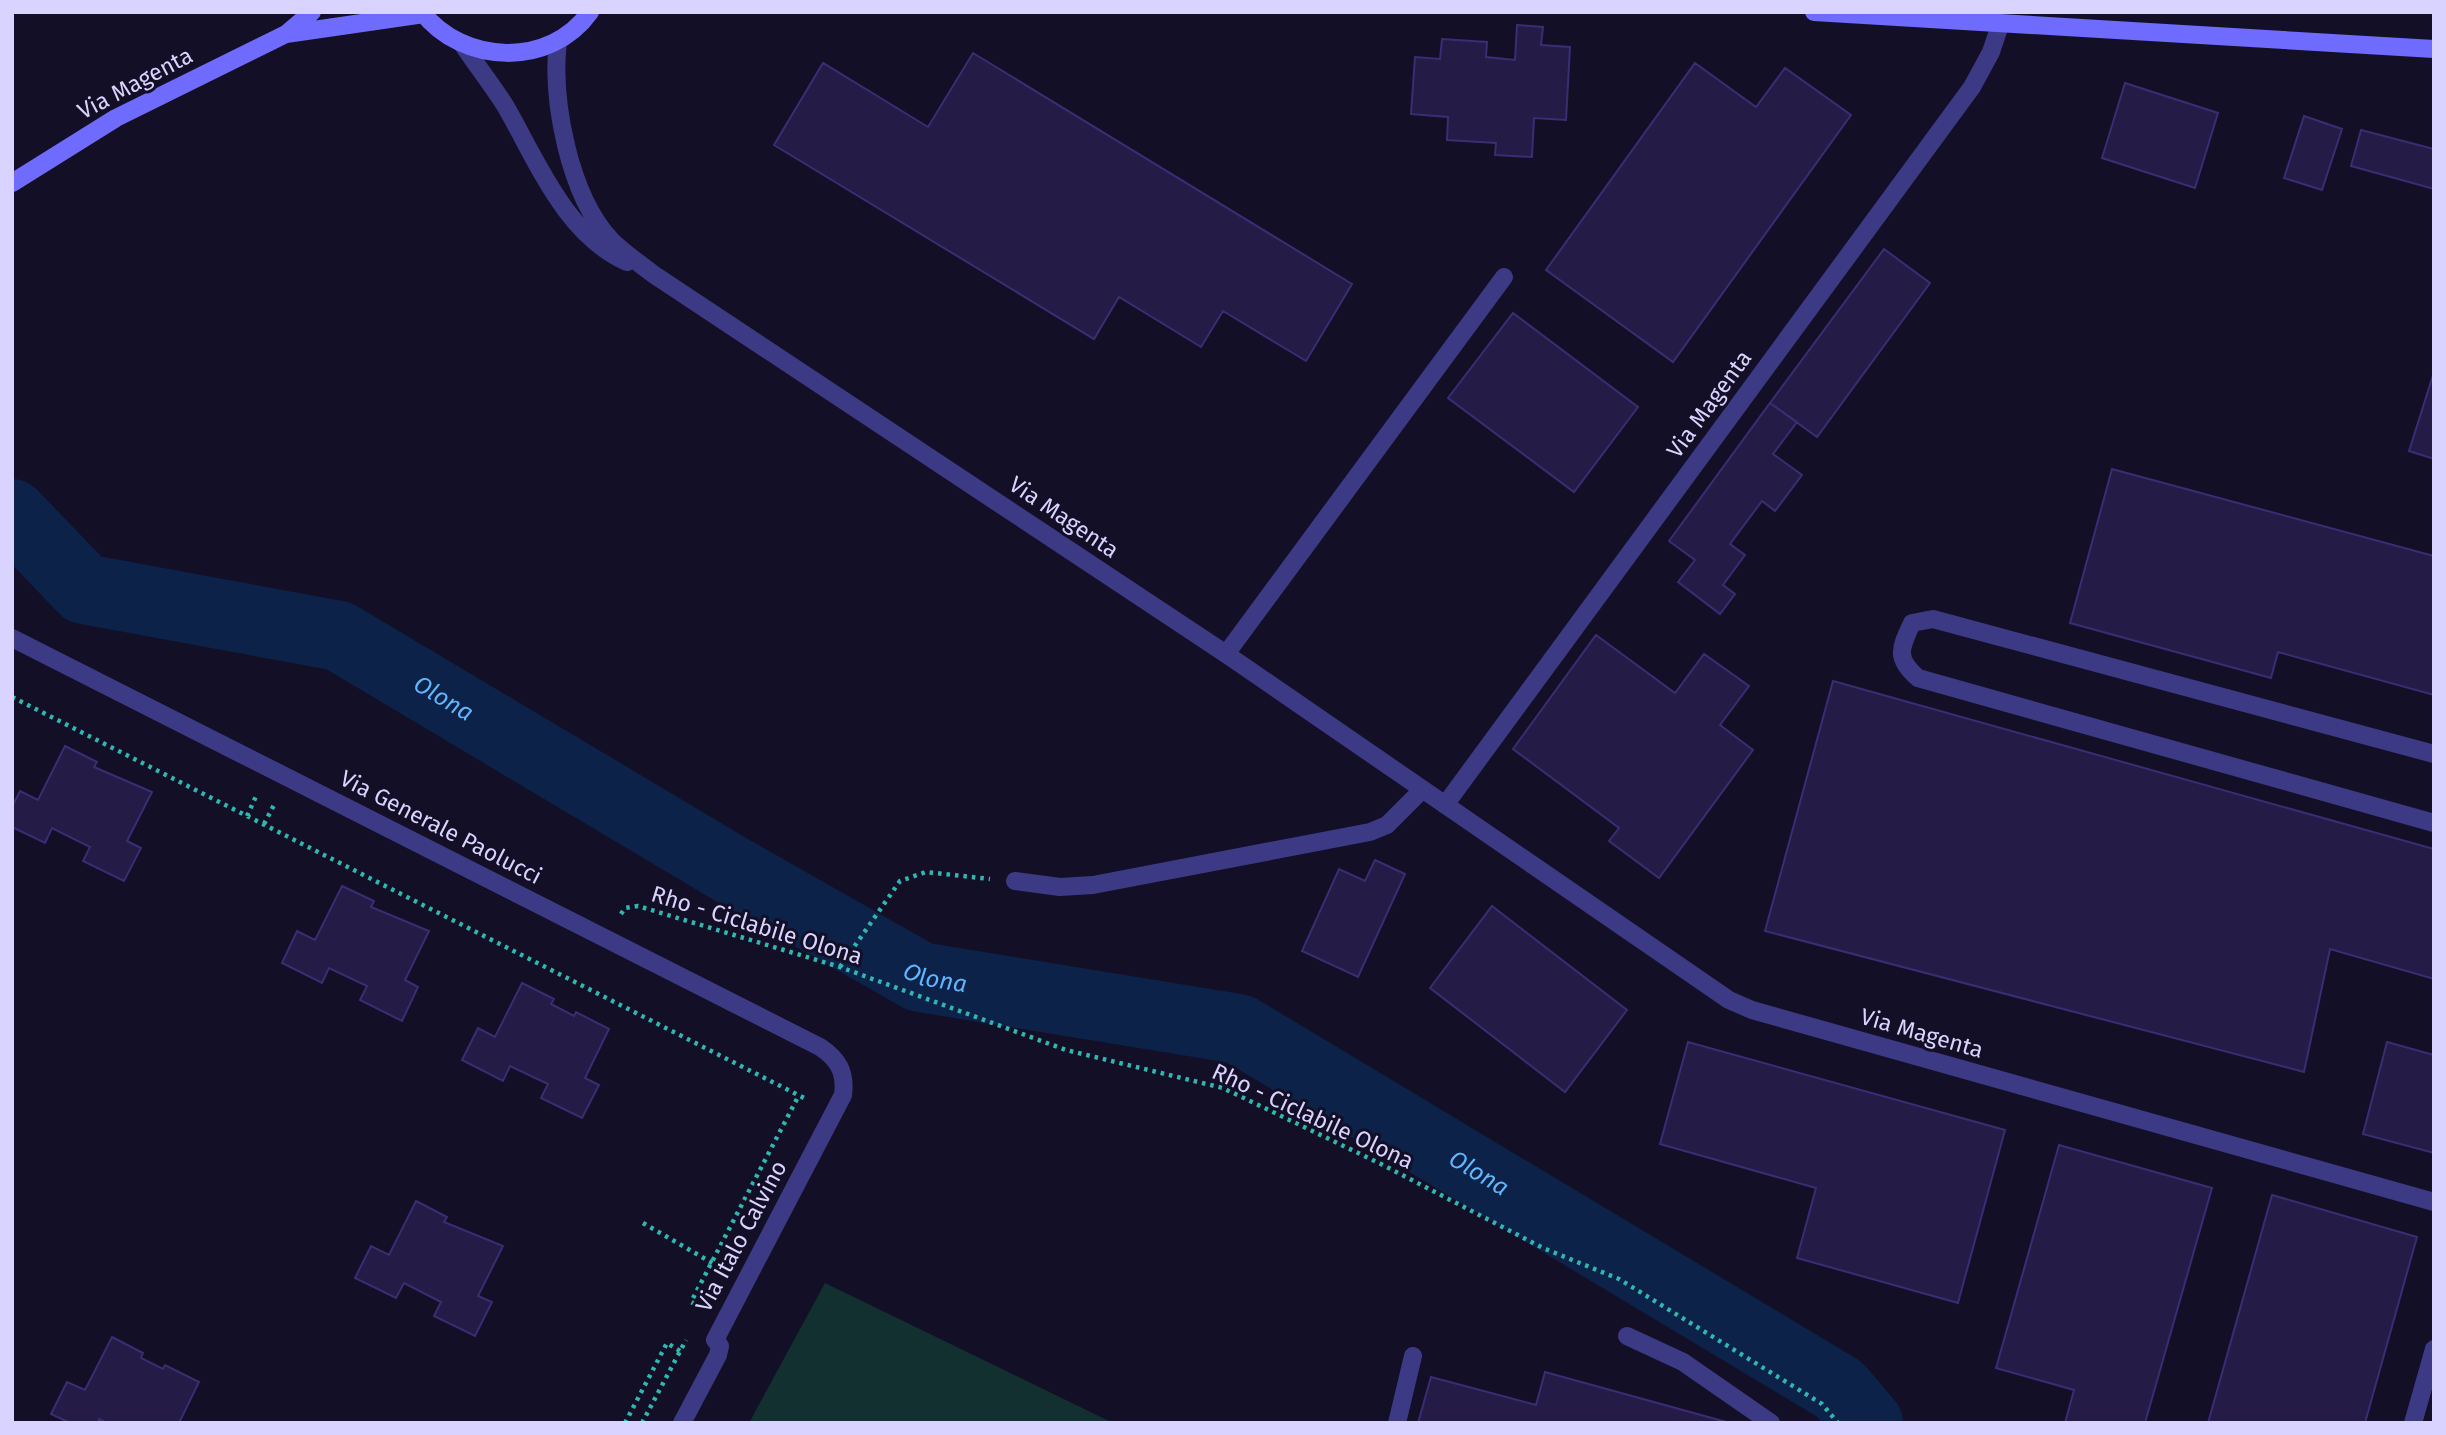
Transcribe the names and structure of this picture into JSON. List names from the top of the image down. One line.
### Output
{"streets":{"street":["Via Magenta","Via Generale Paolucci","Via Italo Calvino"],"path":["Rho - Ciclabile Olona"]},"crossings":[["Via Generale Paolucci","Rho - Ciclabile Olona"],["Via Generale Paolucci","Via Italo Calvino"]],"water":["Olona"]}
